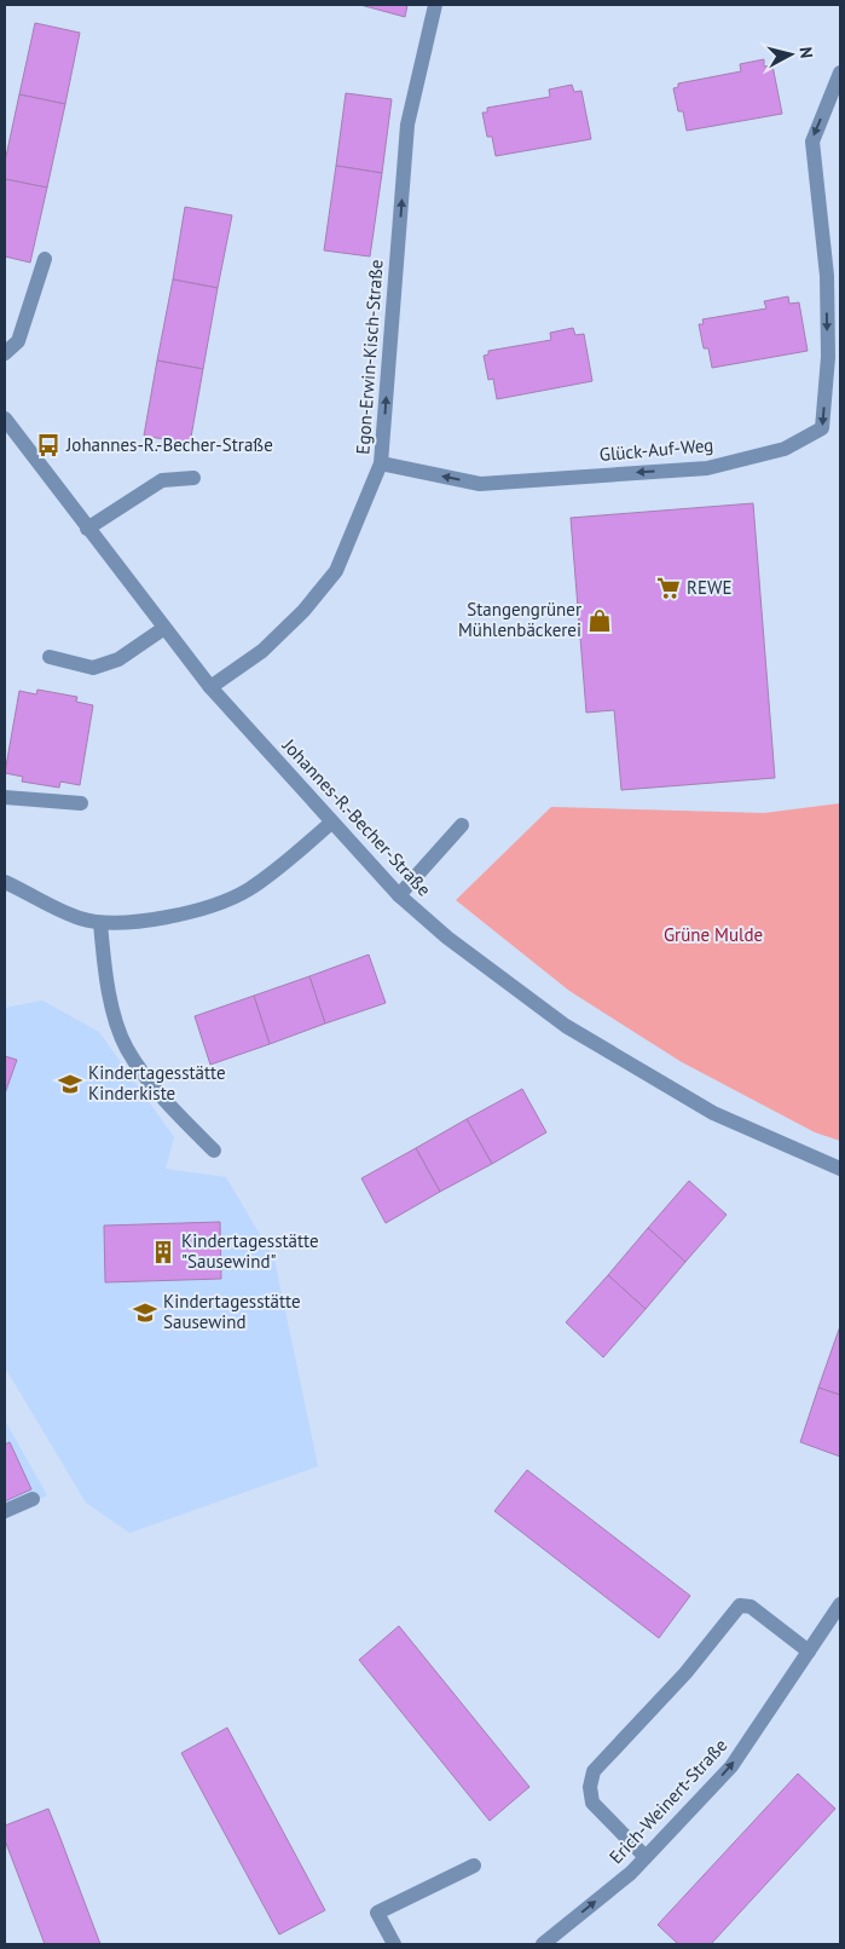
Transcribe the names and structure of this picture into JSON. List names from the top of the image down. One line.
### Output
{"streets":{"street":["Egon-Erwin-Kisch-Straße","Glück-Auf-Weg","Johannes-R.-Becher-Straße","Erich-Weinert-Straße"]},"crossings":[["Egon-Erwin-Kisch-Straße","Glück-Auf-Weg"],["Egon-Erwin-Kisch-Straße","Johannes-R.-Becher-Straße"]],"one_way":["Egon-Erwin-Kisch-Straße","Erich-Weinert-Straße"],"parks":["Grüne Mulde"],"places":{"bus stop":["Johannes-R.-Becher-Straße"],"supermarket":["REWE"],"shop":["Stangengrüner Mühlenbäckerei"],"school or university":["Kindertagesstätte Kinderkiste","Kindertagesstätte Sausewind"],"building":["Kindertagesstätte \"Sausewind\""]},"north":"right"}
